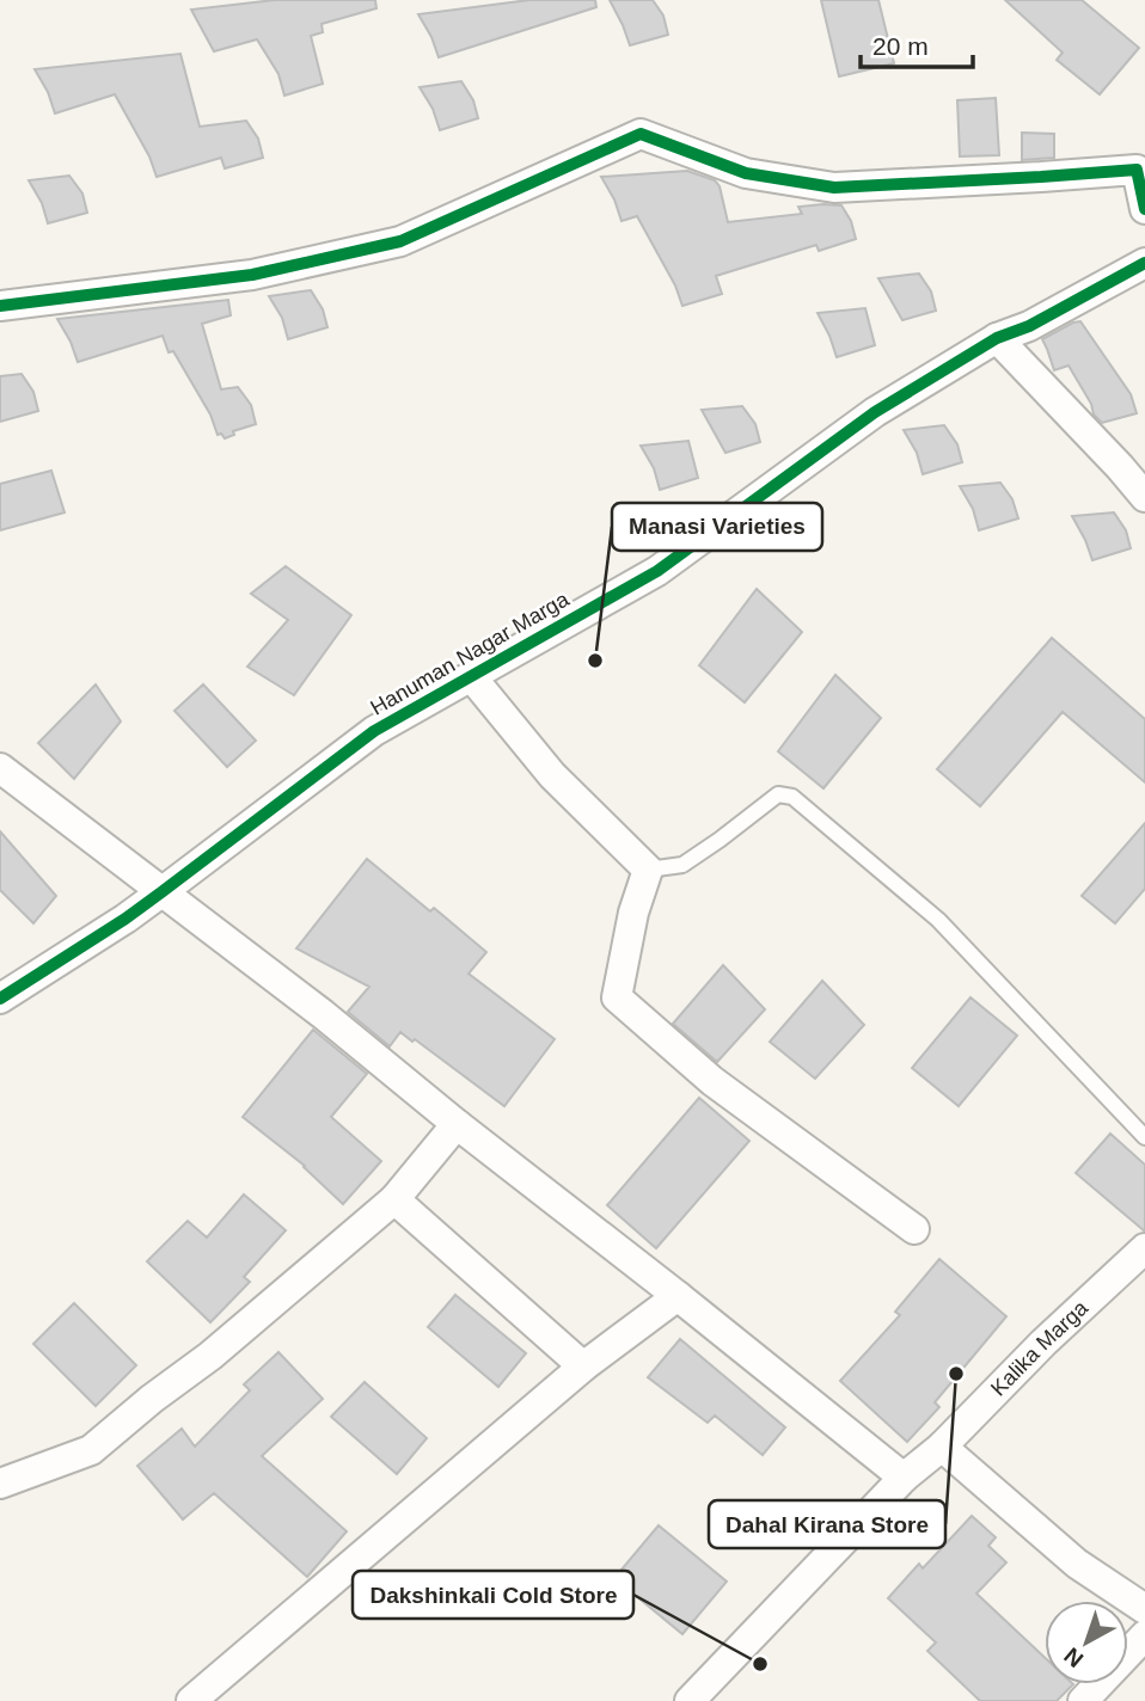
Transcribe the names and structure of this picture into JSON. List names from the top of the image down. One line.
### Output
{"streets":{"street":["Hanuman Nagar Marga","Kalika Marga"]},"places":["Manasi Varieties","Dahal Kirana Store","Dakshinkali Cold Store"],"scale_bar":"20 m","north":"bottom left"}
